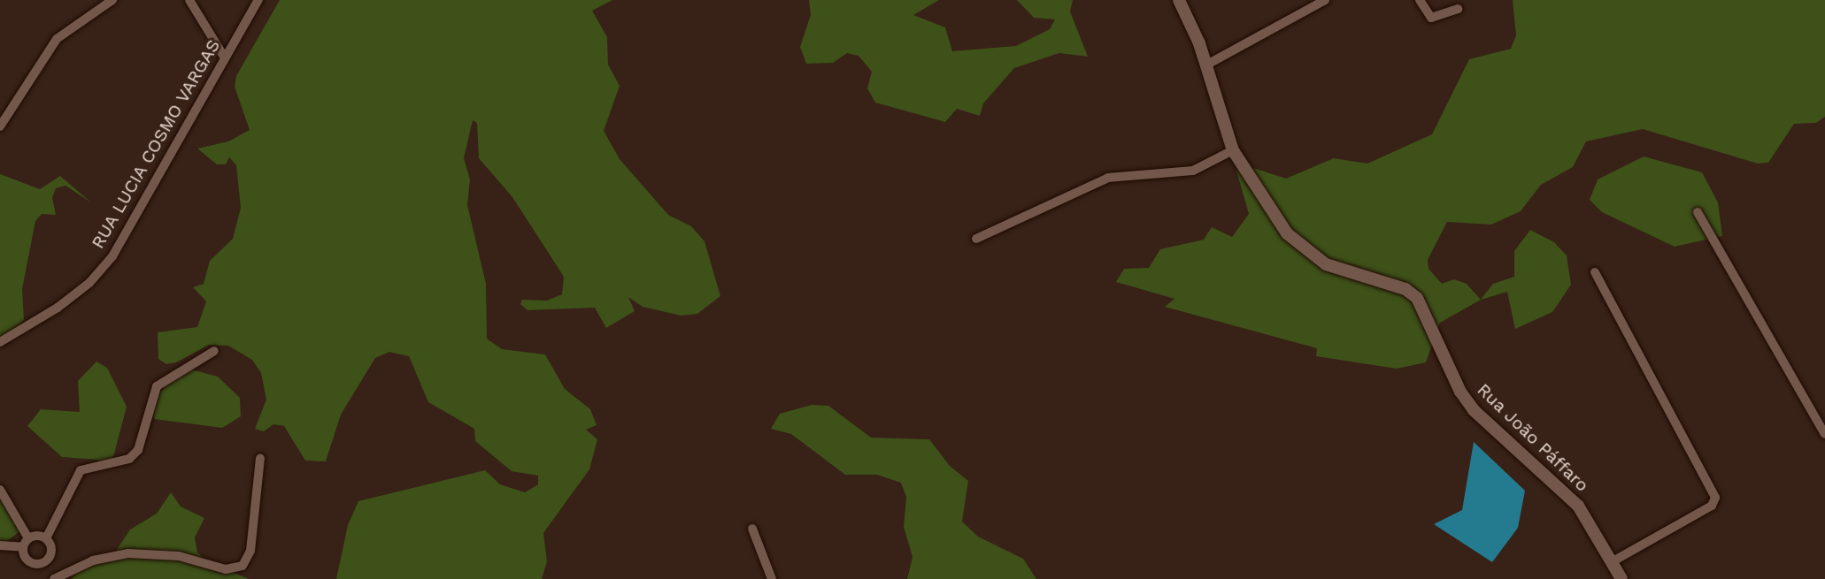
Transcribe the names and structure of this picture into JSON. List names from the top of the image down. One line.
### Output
{"streets":{"street":["RUA LUCIA COSMO VARGAS","Rua João Páffaro"]}}
